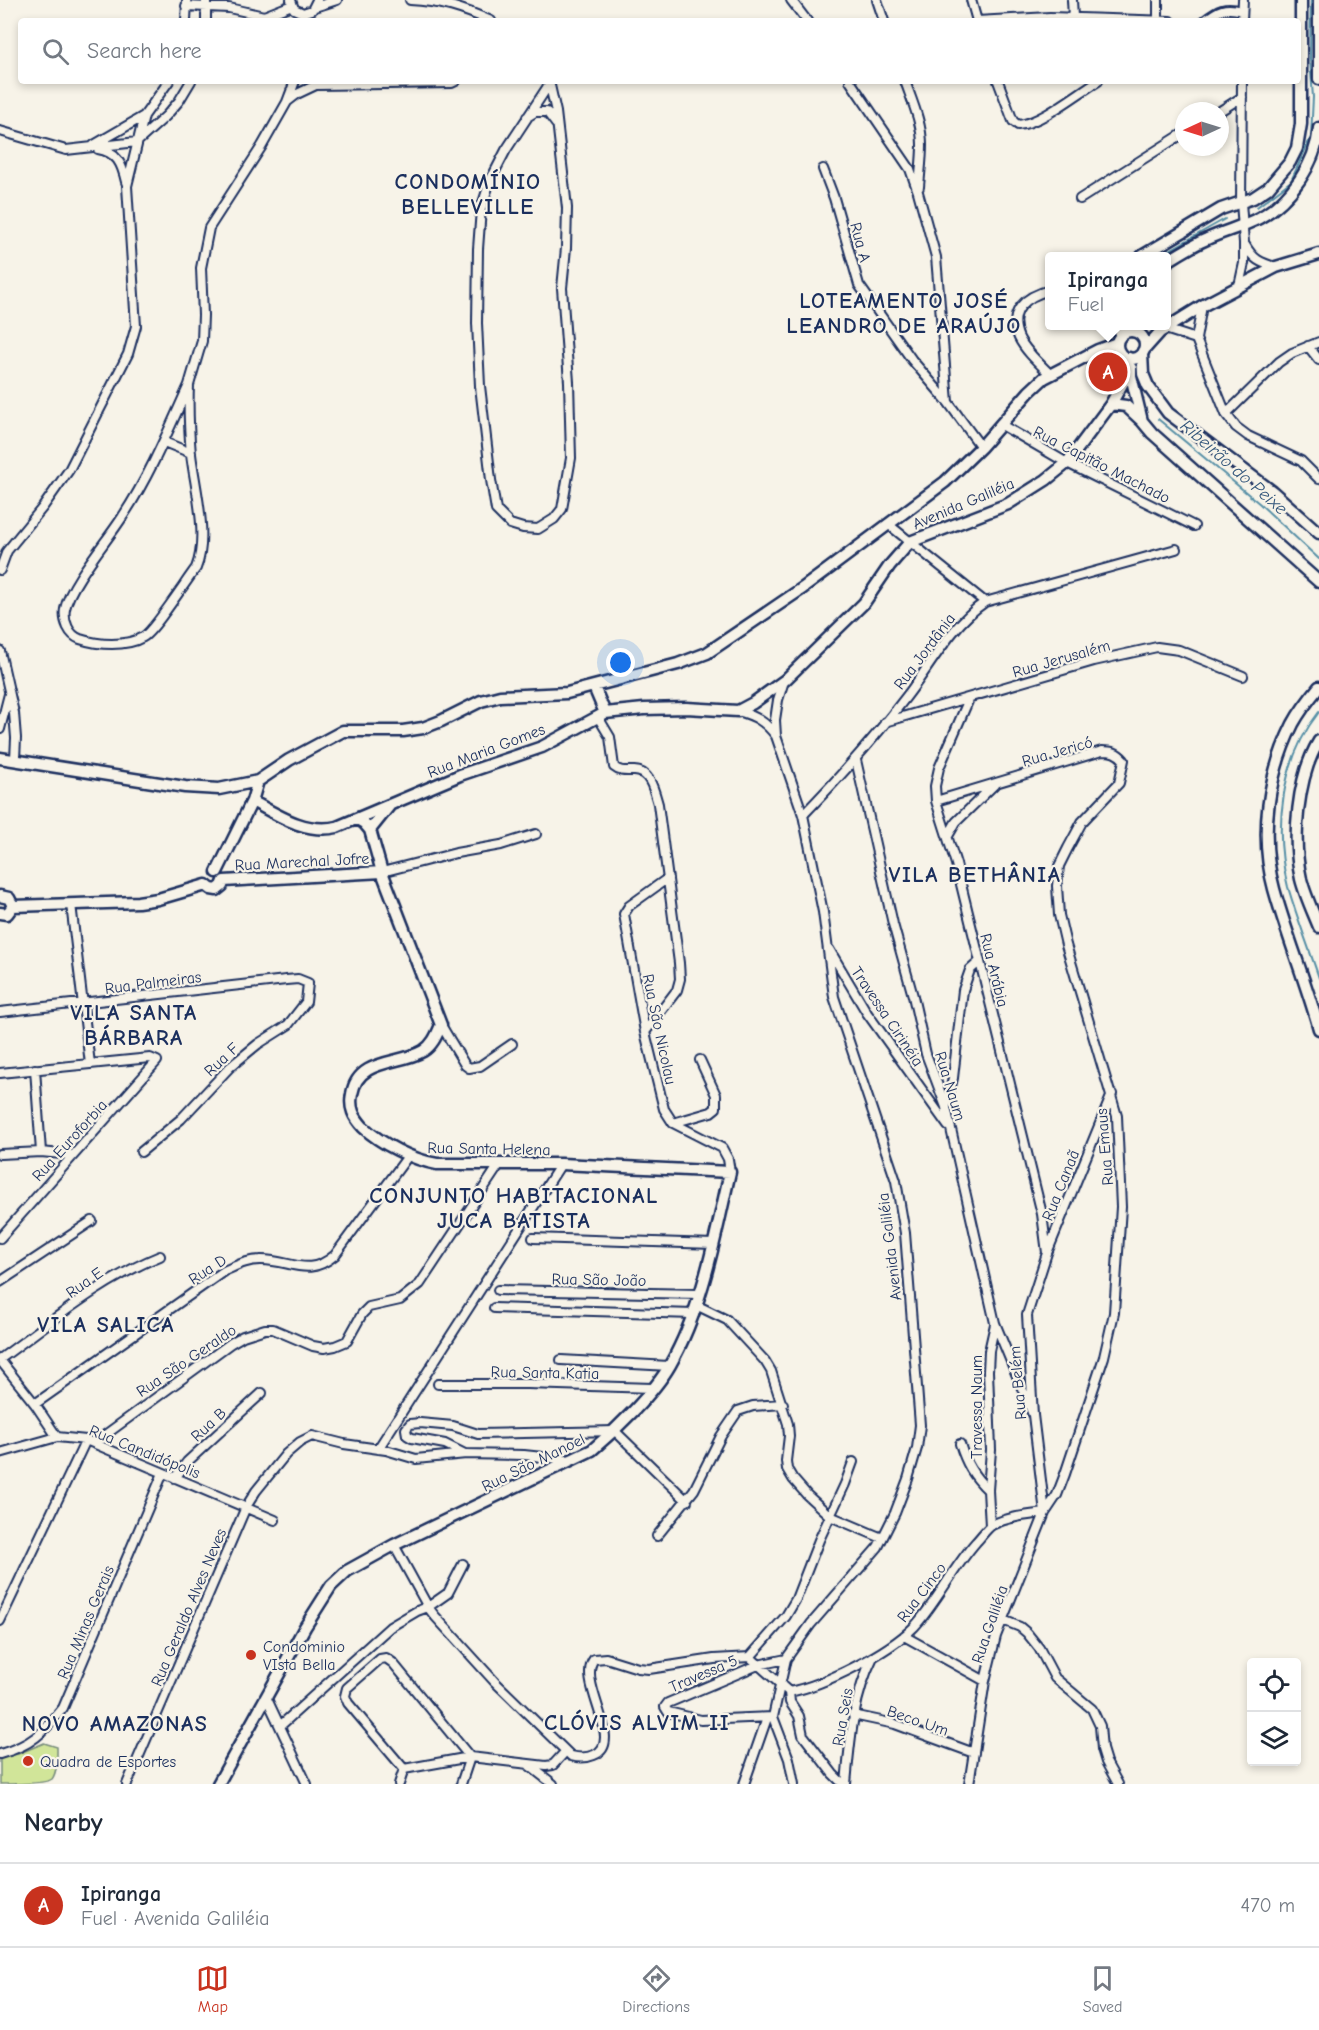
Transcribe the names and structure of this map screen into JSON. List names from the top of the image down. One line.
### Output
{"streets":{"street":["Rua A","Rua Capitão Machado","Avenida Galiléia","Rua Jordânia","Rua Jerusalém","Rua Maria Gomes","Rua Jericó","Rua Marechal Jofre","Rua Arábia","Rua Palmeiras","Travessa Cirinéia","Rua São Nicolau","Rua F","Rua Naum","Rua Euroforbia","Rua Emaus","Rua Santa Helena","Rua Canaã","Rua D","Rua São João","Rua E","Rua São Geraldo","Rua Santa Katia","Rua Belém","Travessa Naum","Rua B","Rua Candidópolis","Rua São Manoel","Rua Cinco","Rua Geraldo Alves Neves","Rua Minas Gerais","Rua Galiléia","Travessa 5","Rua Seis","Beco Um"]},"crossings":[["Rua Capitão Machado","Avenida Galiléia"],["Avenida Galiléia","Rua Jordânia"],["Avenida Galiléia","Rua Maria Gomes"],["Avenida Galiléia","Travessa Cirinéia"],["Avenida Galiléia","Travessa 5"],["Rua Jordânia","Rua Jerusalém"],["Rua Jordânia","Rua Naum"],["Rua Jerusalém","Rua Arábia"],["Rua Jericó","Rua Arábia"],["Rua Jericó","Rua Emaus"],["Rua Arábia","Rua Canaã"],["Rua Arábia","Rua Belém"],["Rua Palmeiras","Rua F"],["Travessa Cirinéia","Rua Naum"],["Rua Naum","Rua Belém"],["Rua Naum","Travessa Naum"],["Rua Emaus","Rua Canaã"],["Rua Emaus","Rua Belém"],["Rua Emaus","Rua Galiléia"],["Rua Santa Helena","Rua D"],["Rua Santa Helena","Rua São Geraldo"],["Rua Santa Helena","Rua São Manoel"],["Rua Canaã","Rua Belém"],["Rua São João","Rua São Manoel"],["Rua São Geraldo","Rua Candidópolis"],["Rua Santa Katia","Rua São Manoel"],["Rua Belém","Rua Galiléia"],["Travessa Naum","Rua Cinco"],["Rua B","Rua Candidópolis"],["Rua Candidópolis","Rua Geraldo Alves Neves"],["Rua Candidópolis","Rua Minas Gerais"],["Rua Cinco","Rua Seis"],["Rua Galiléia","Beco Um"],["Rua Seis","Beco Um"]],"districts":["CONDOMÍNIO BELLEVILLE","LOTEAMENTO JOSÉ LEANDRO DE ARAÚJO","VILA BETHÂNIA","VILA SANTA BÁRBARA","CONJUNTO HABITACIONAL JUCA BATISTA","VILA SALICA","CLÓVIS ALVIM II","NOVO AMAZONAS"],"water":["Ribeirão do Peixe"],"places":["Condominio VIsta Bella","Quadra de Esportes"],"north":"left","page":{"search":"Search here","popup":["Ipiranga","Fuel"],"pins":"A","heading":"Nearby","list":[{"mark":"A","name":"Ipiranga","note":"Fuel · Avenida Galiléia","value":"470 m"}],"nav":["Map","Directions","Saved"]}}
